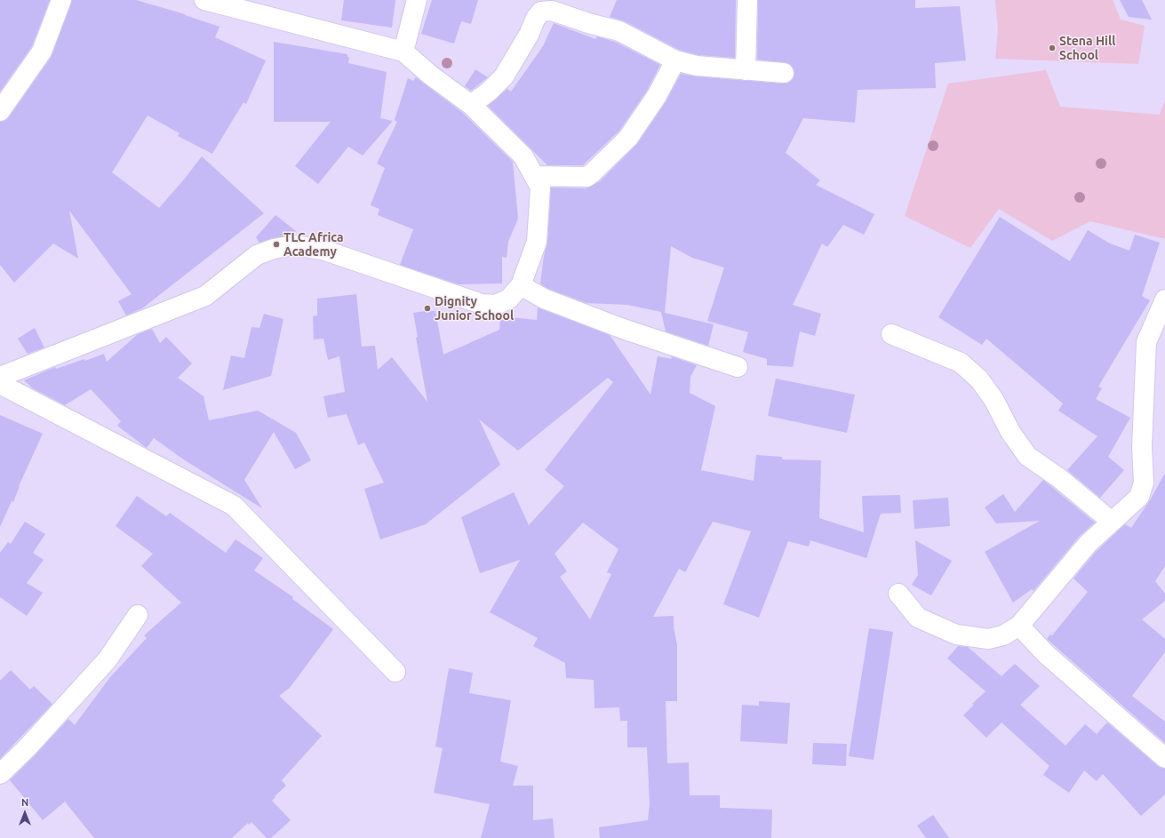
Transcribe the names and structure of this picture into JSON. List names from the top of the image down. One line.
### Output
{"places":["Stena Hill School","TLC Africa Academy","Dignity Junior School"],"north":"top"}
